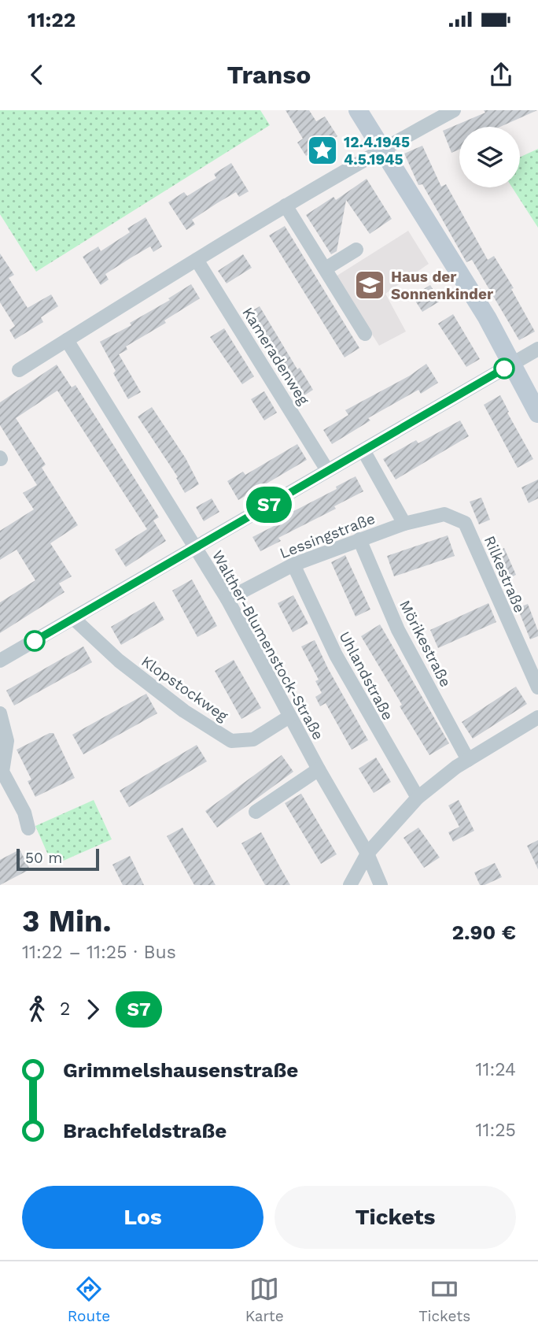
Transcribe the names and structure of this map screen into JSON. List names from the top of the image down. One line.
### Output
{"streets":{"street":["Kameradenweg","Lessingstraße","Rilkestraße","Mörikestraße","Walther-Blumenstock-Straße","Uhlandstraße","Klopstockweg"]},"crossings":[["Lessingstraße","Rilkestraße"],["Lessingstraße","Mörikestraße"],["Lessingstraße","Walther-Blumenstock-Straße"],["Lessingstraße","Uhlandstraße"],["Walther-Blumenstock-Straße","Klopstockweg"]],"places":{"place":["12.4.1945 4.5.1945"],"school or university":["Haus der Sonnenkinder"]},"lines":["bus line S7"],"scale_bar":"50 m","page":{"status":"11:22","header":"Transo","on_map":"S7","scale":"50 m","heading":["3 Min.","11:22 – 11:25 · Bus","2.90 €"],"legs":["2","S7"],"list":[{"name":"Grimmelshausenstraße","value":"11:24"},{"name":"Brachfeldstraße","value":"11:25"}],"buttons":["Los","Tickets"],"tabs":["Route","Karte","Tickets"]}}
